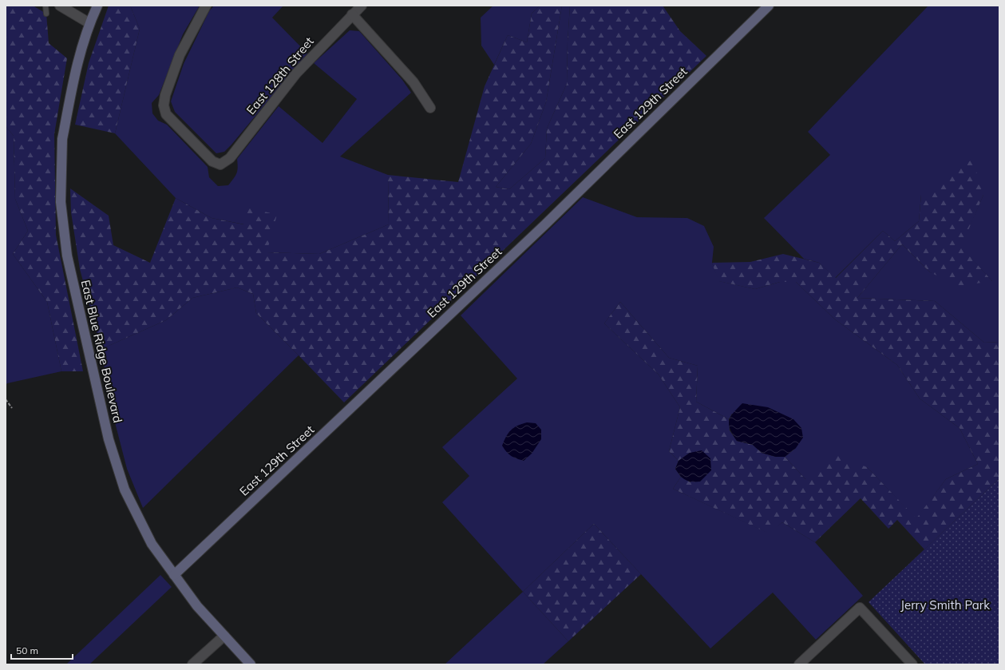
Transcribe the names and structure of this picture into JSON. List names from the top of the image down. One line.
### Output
{"streets":{"main road":["East 129th Street","East Blue Ridge Boulevard"],"street":["East 128th Street"]},"crossings":[["East 129th Street","East Blue Ridge Boulevard"]],"parks":["Jerry Smith Park"],"scale_bar":"50 m"}
